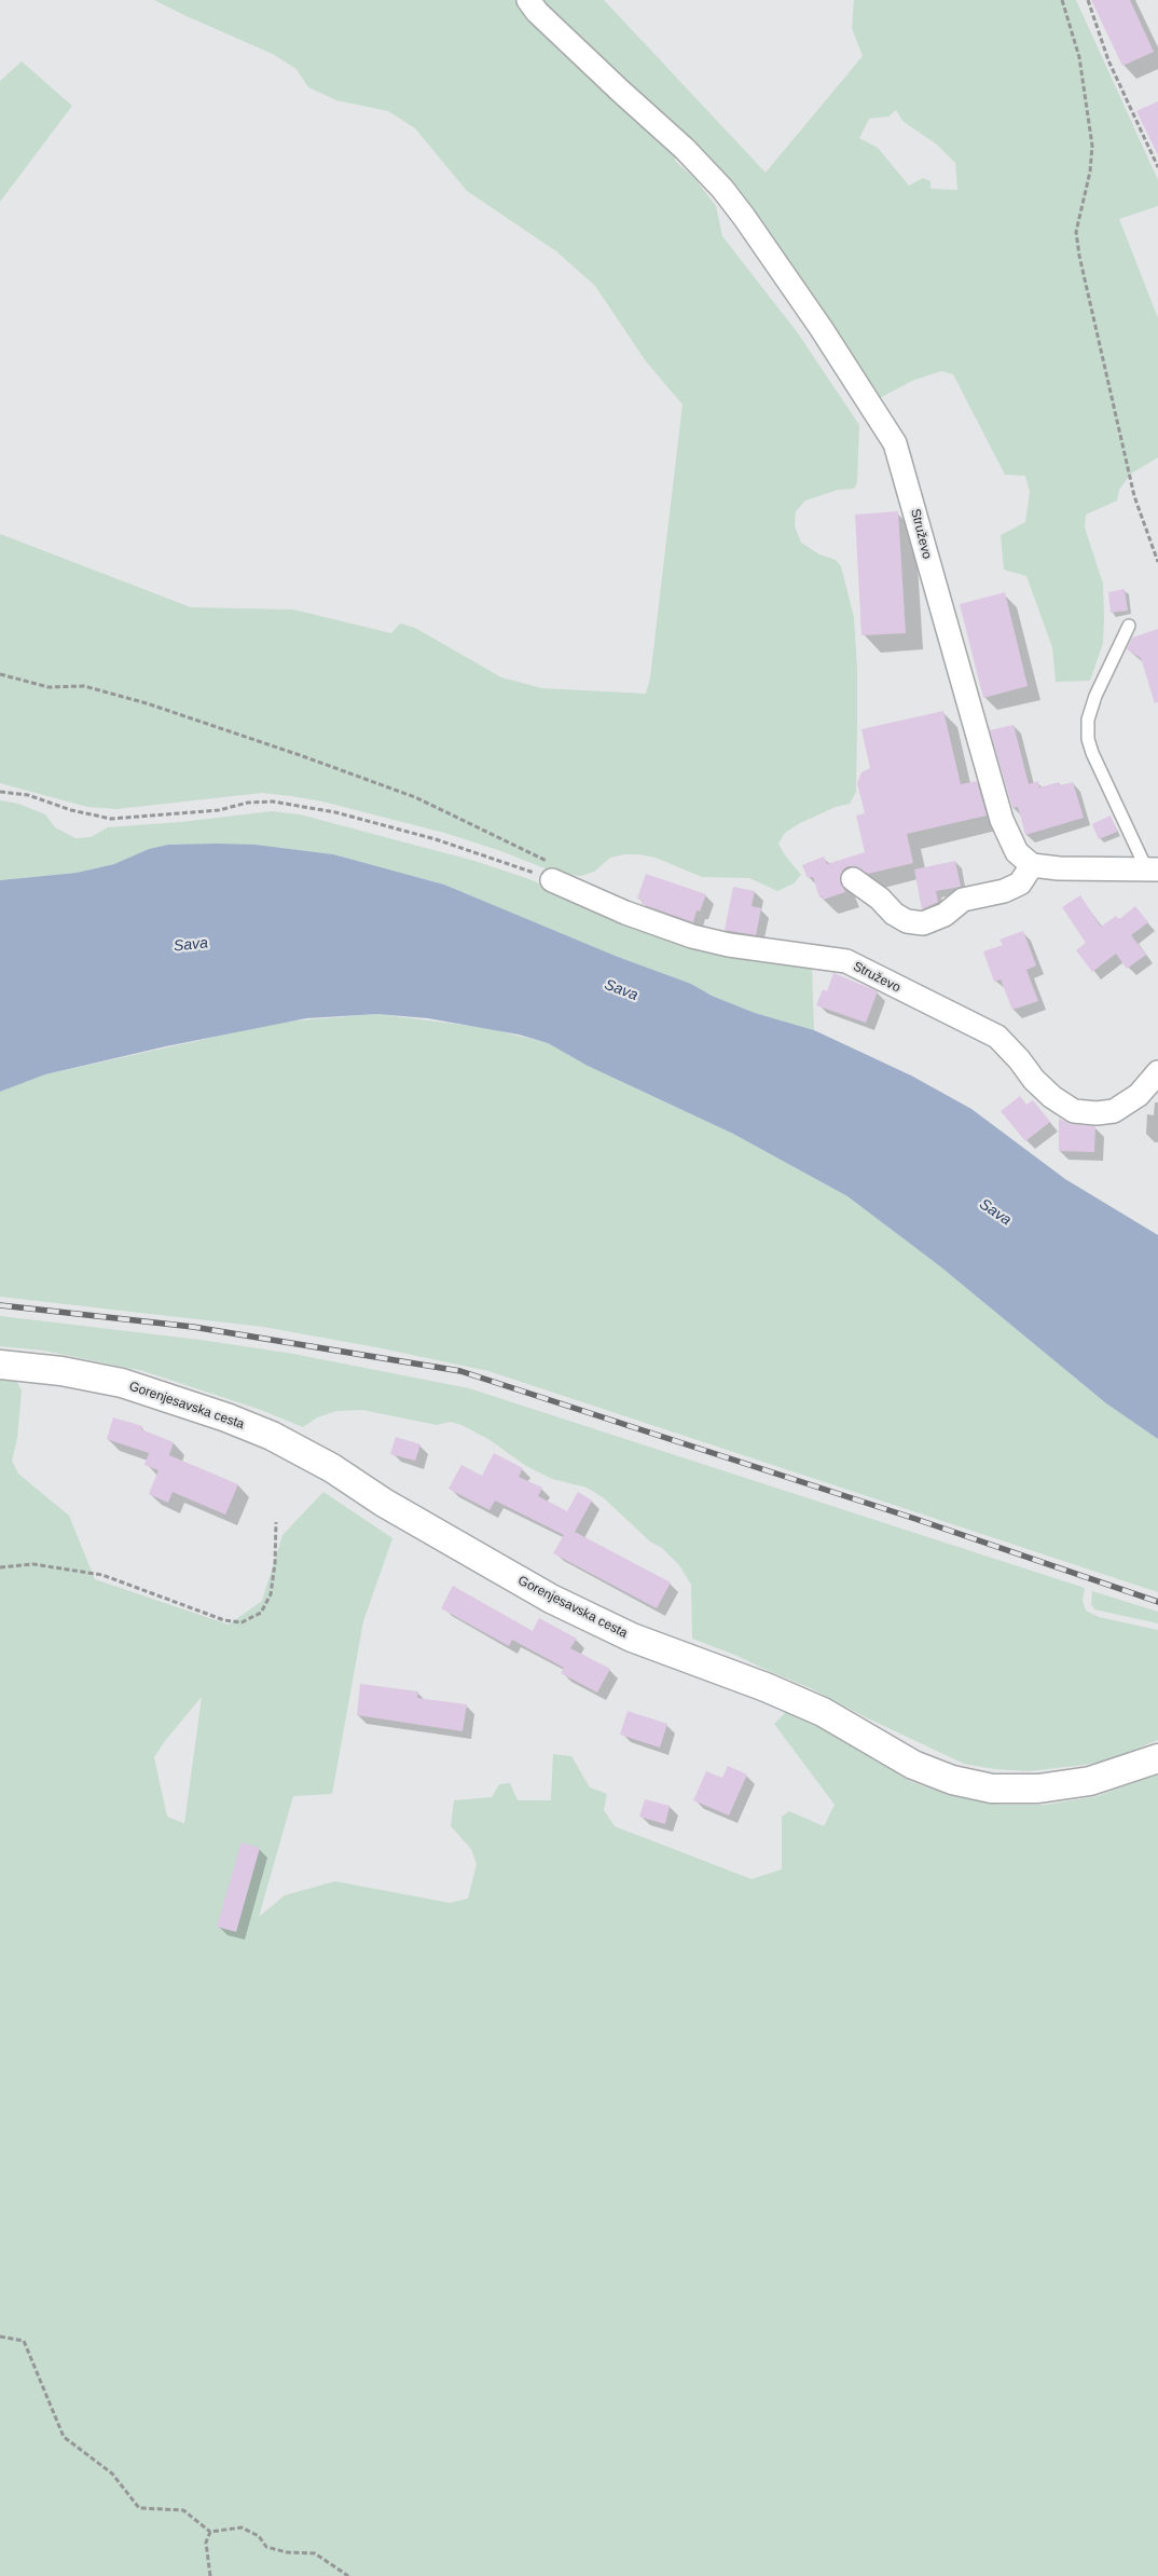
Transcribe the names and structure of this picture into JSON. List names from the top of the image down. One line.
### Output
{"streets":{"street":["Struževo","Gorenjesavska cesta"]},"water":["Sava"]}
